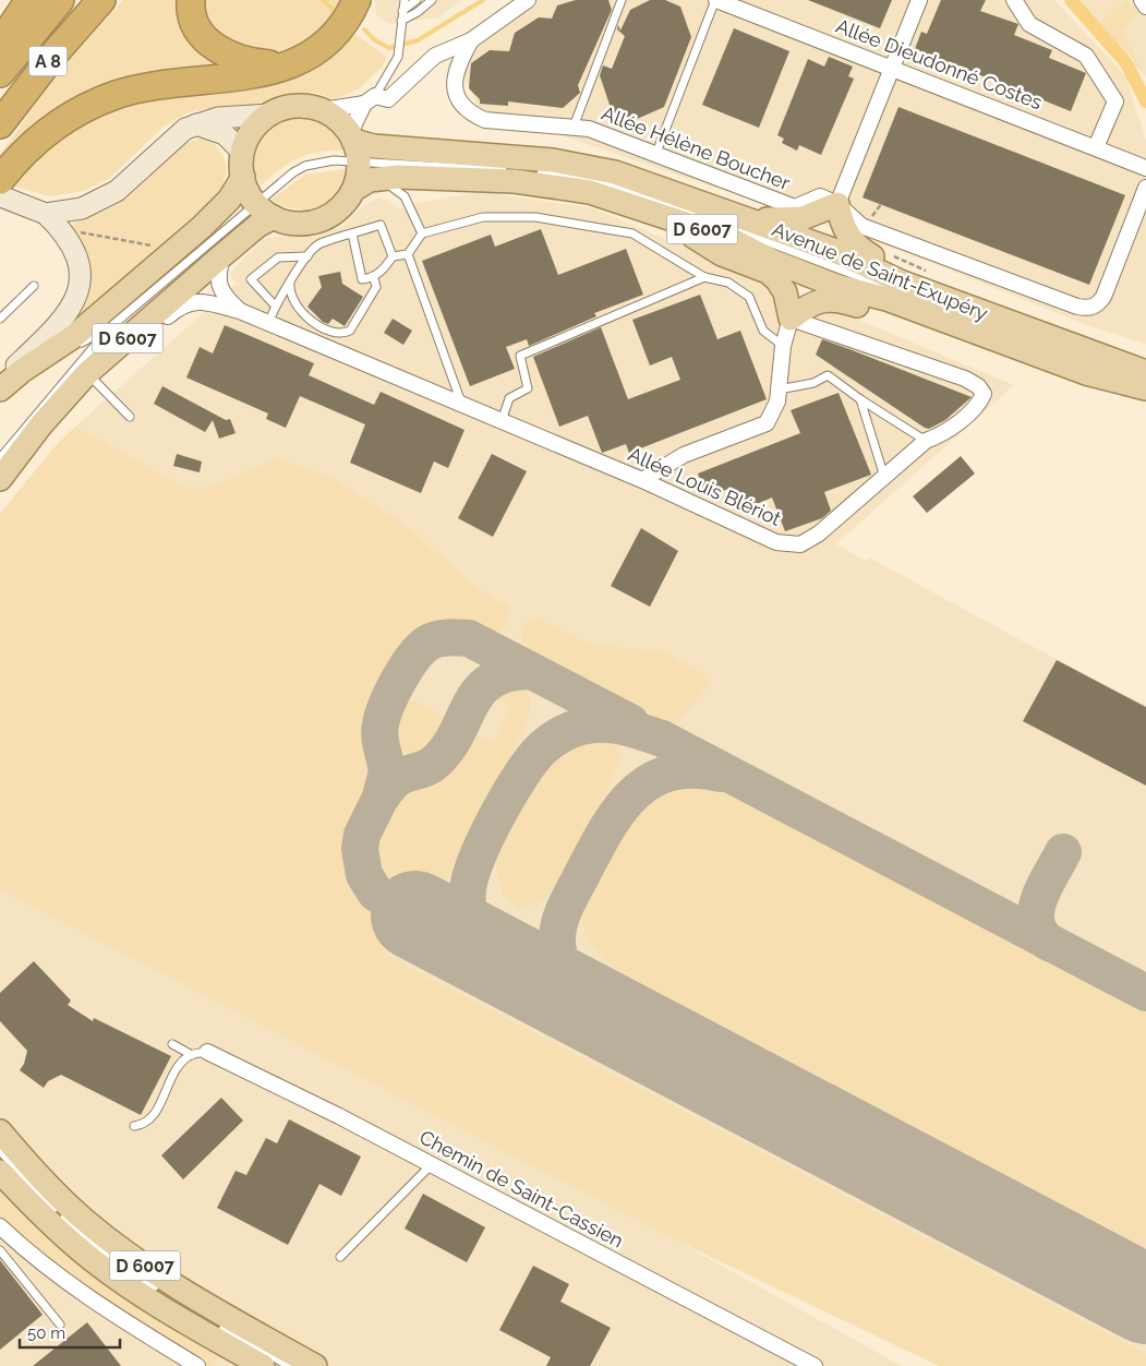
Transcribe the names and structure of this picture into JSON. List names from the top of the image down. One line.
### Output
{"streets":{"highway":["A 8"],"main road":["D 6007","Avenue de Saint-Exupéry"],"street":["Allée Dieudonné Costes","Allée Hélène Boucher","Allée Louis Blériot","Chemin de Saint-Cassien"]},"crossings":[["D 6007","Allée Louis Blériot"]],"scale_bar":"50 m"}
